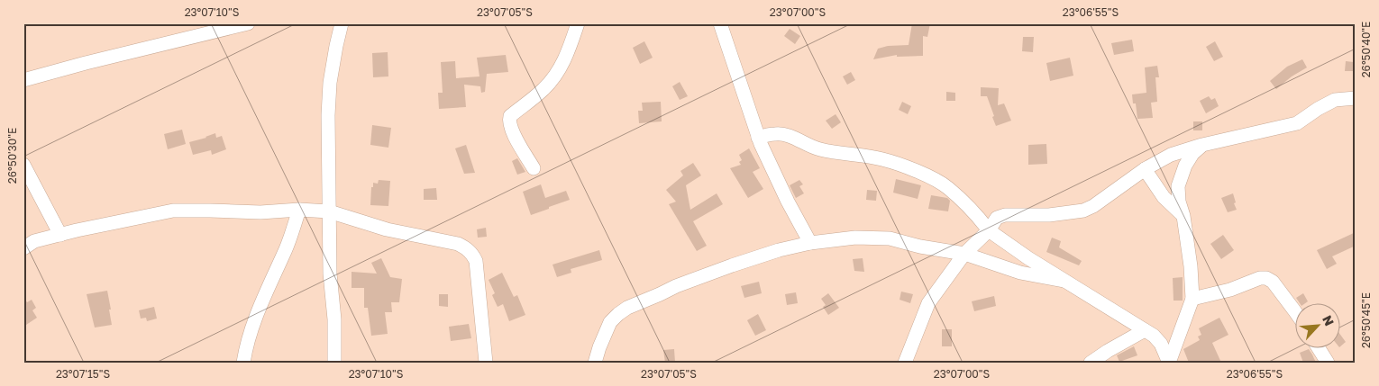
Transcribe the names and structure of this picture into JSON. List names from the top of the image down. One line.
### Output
{"north":"top right","coordinates":["23°07'10\"S","23°07'05\"S","23°07'00\"S","23°06'55\"S","26°50'40\"E","26°50'30\"E","26°50'45\"E","23°07'15\"S"]}
